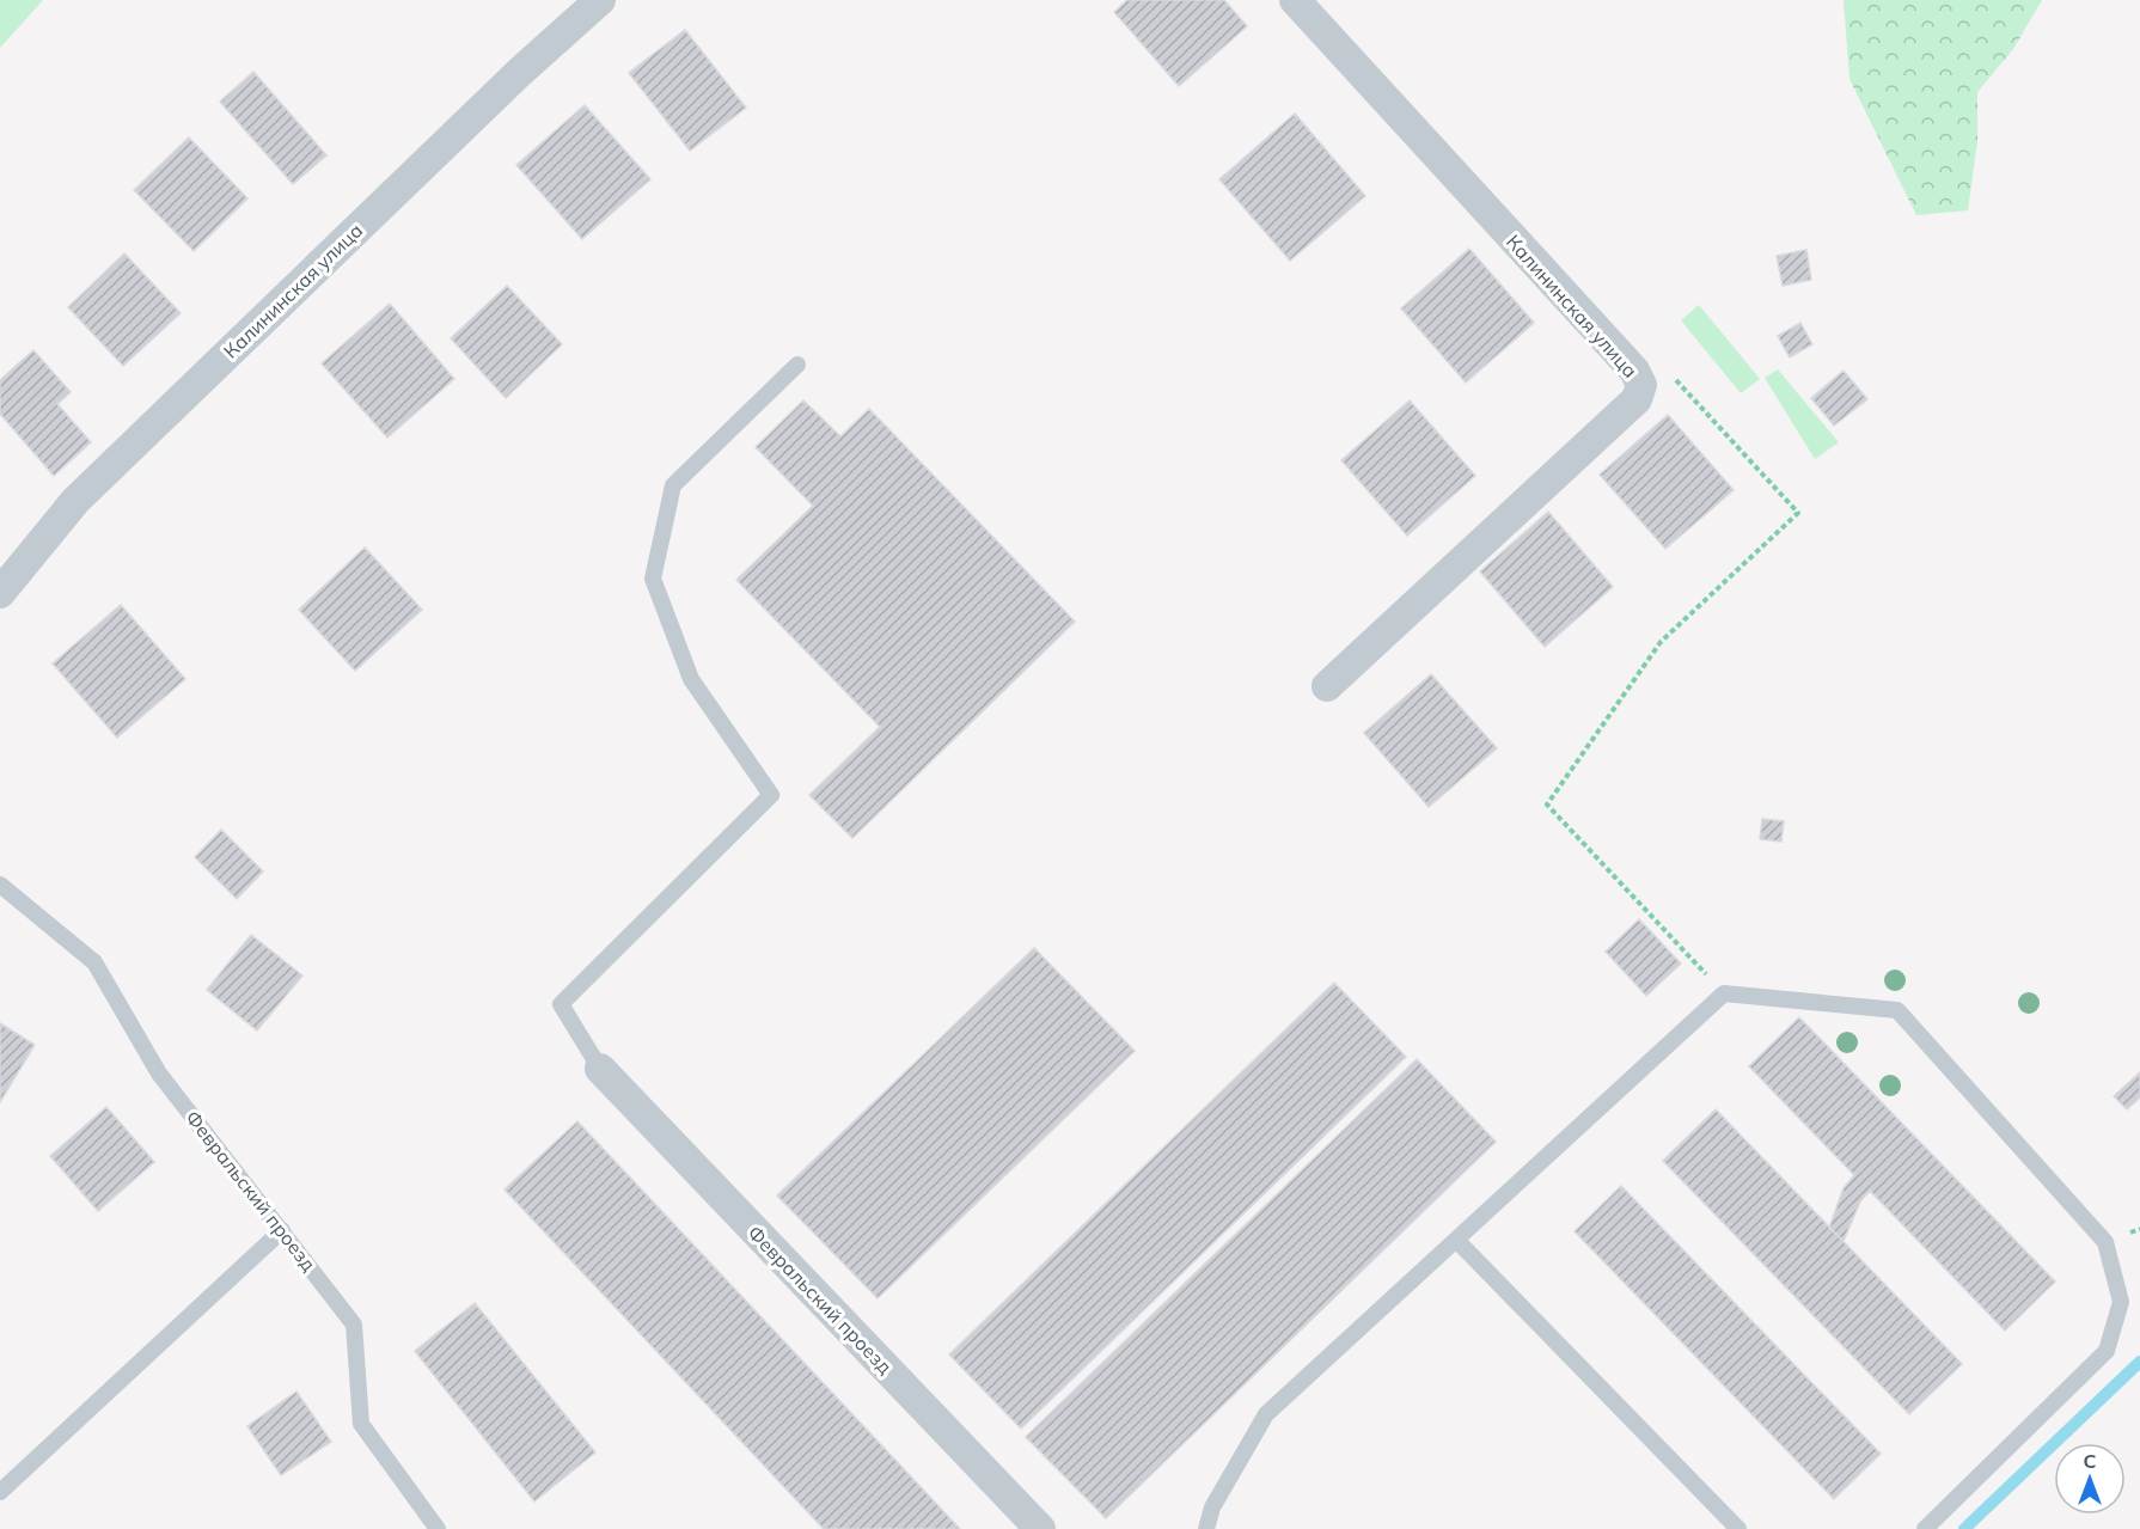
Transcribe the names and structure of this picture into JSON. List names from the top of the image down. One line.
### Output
{"streets":{"street":["Калининская улица","Февральский проезд"]},"north":"top"}
